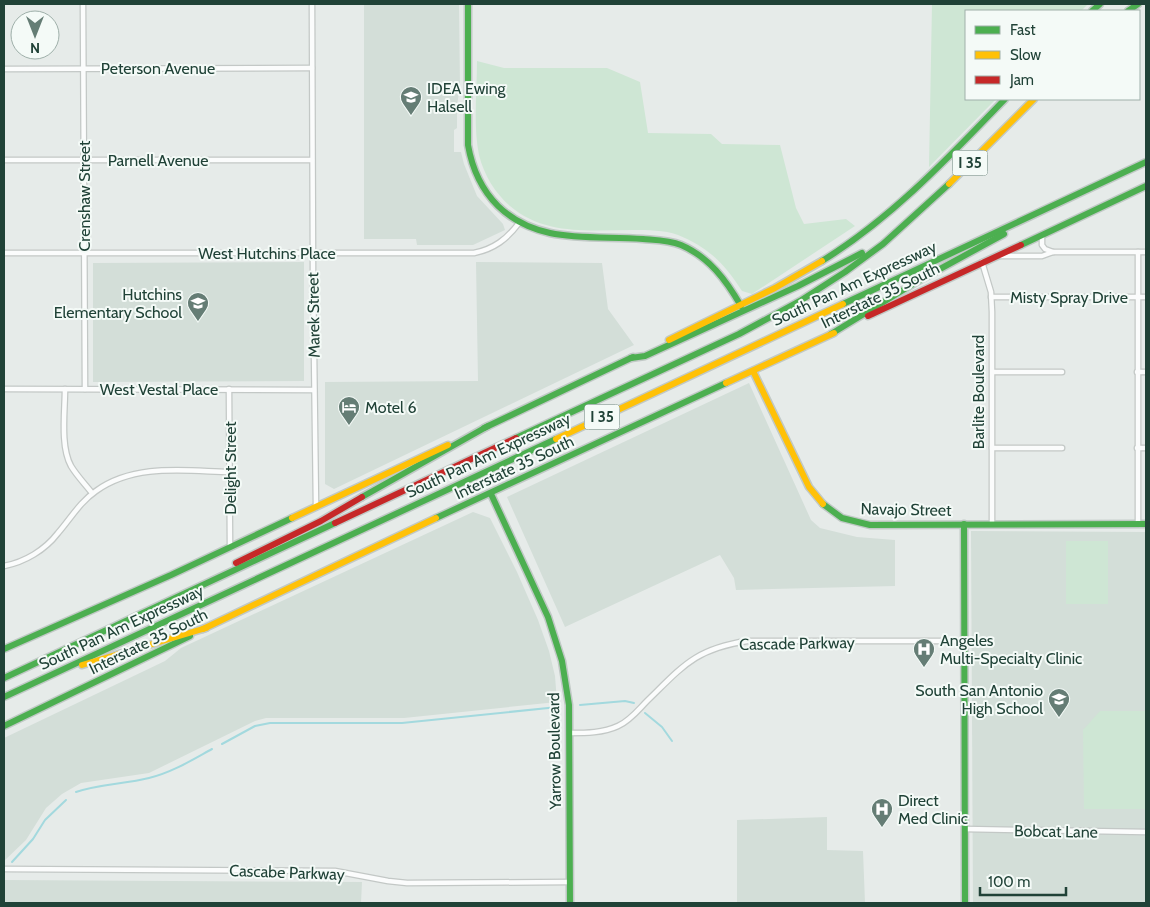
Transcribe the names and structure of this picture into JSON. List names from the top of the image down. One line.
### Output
{"streets":{"main road":["I 35","South Pan Am Expressway","Interstate 35 South","Navajo Street","Yarrow Boulevard"],"street":["Peterson Avenue","Parnell Avenue","Crenshaw Street","West Hutchins Place","Misty Spray Drive","Marek Street","West Vestal Place","Barlite Boulevard","Delight Street","Cascade Parkway","Bobcat Lane","Cascabe Parkway"]},"crossings":[["Peterson Avenue","Crenshaw Street"],["Peterson Avenue","Marek Street"],["Parnell Avenue","Crenshaw Street"],["Parnell Avenue","Marek Street"],["Crenshaw Street","West Hutchins Place"],["Crenshaw Street","West Vestal Place"],["West Hutchins Place","Marek Street"],["Interstate 35 South","Barlite Boulevard"],["Interstate 35 South","Navajo Street"],["Interstate 35 South","Yarrow Boulevard"],["Misty Spray Drive","Barlite Boulevard"],["Marek Street","West Vestal Place"],["West Vestal Place","Delight Street"],["Barlite Boulevard","Navajo Street"],["Cascade Parkway","Yarrow Boulevard"],["Yarrow Boulevard","Cascabe Parkway"]],"places":{"school or university":["IDEA Ewing Halsell","Hutchins Elementary School","South San Antonio High School"],"hotel":["Motel 6"],"hospital":["Angeles Multi-Specialty Clinic","Direct Med Clinic"]},"legend":["Fast","Slow","Jam"],"scale_bar":"100 m","north":"bottom"}
